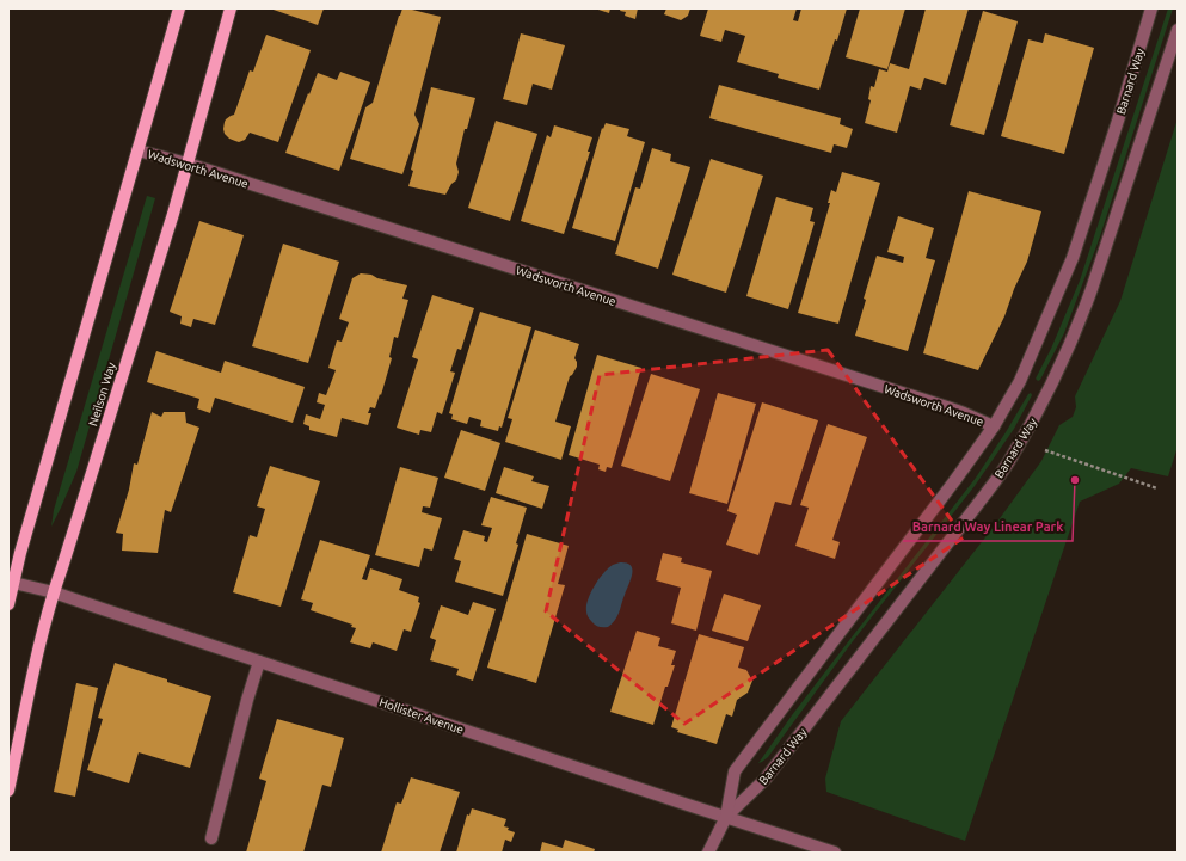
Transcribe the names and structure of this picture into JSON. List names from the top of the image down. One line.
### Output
{"streets":{"main road":["Neilson Way"],"street":["Barnard Way","Wadsworth Avenue","Hollister Avenue"]},"crossings":[["Barnard Way","Wadsworth Avenue"],["Barnard Way","Hollister Avenue"],["Wadsworth Avenue","Neilson Way"],["Neilson Way","Hollister Avenue"]],"places":["Barnard Way Linear Park"]}
